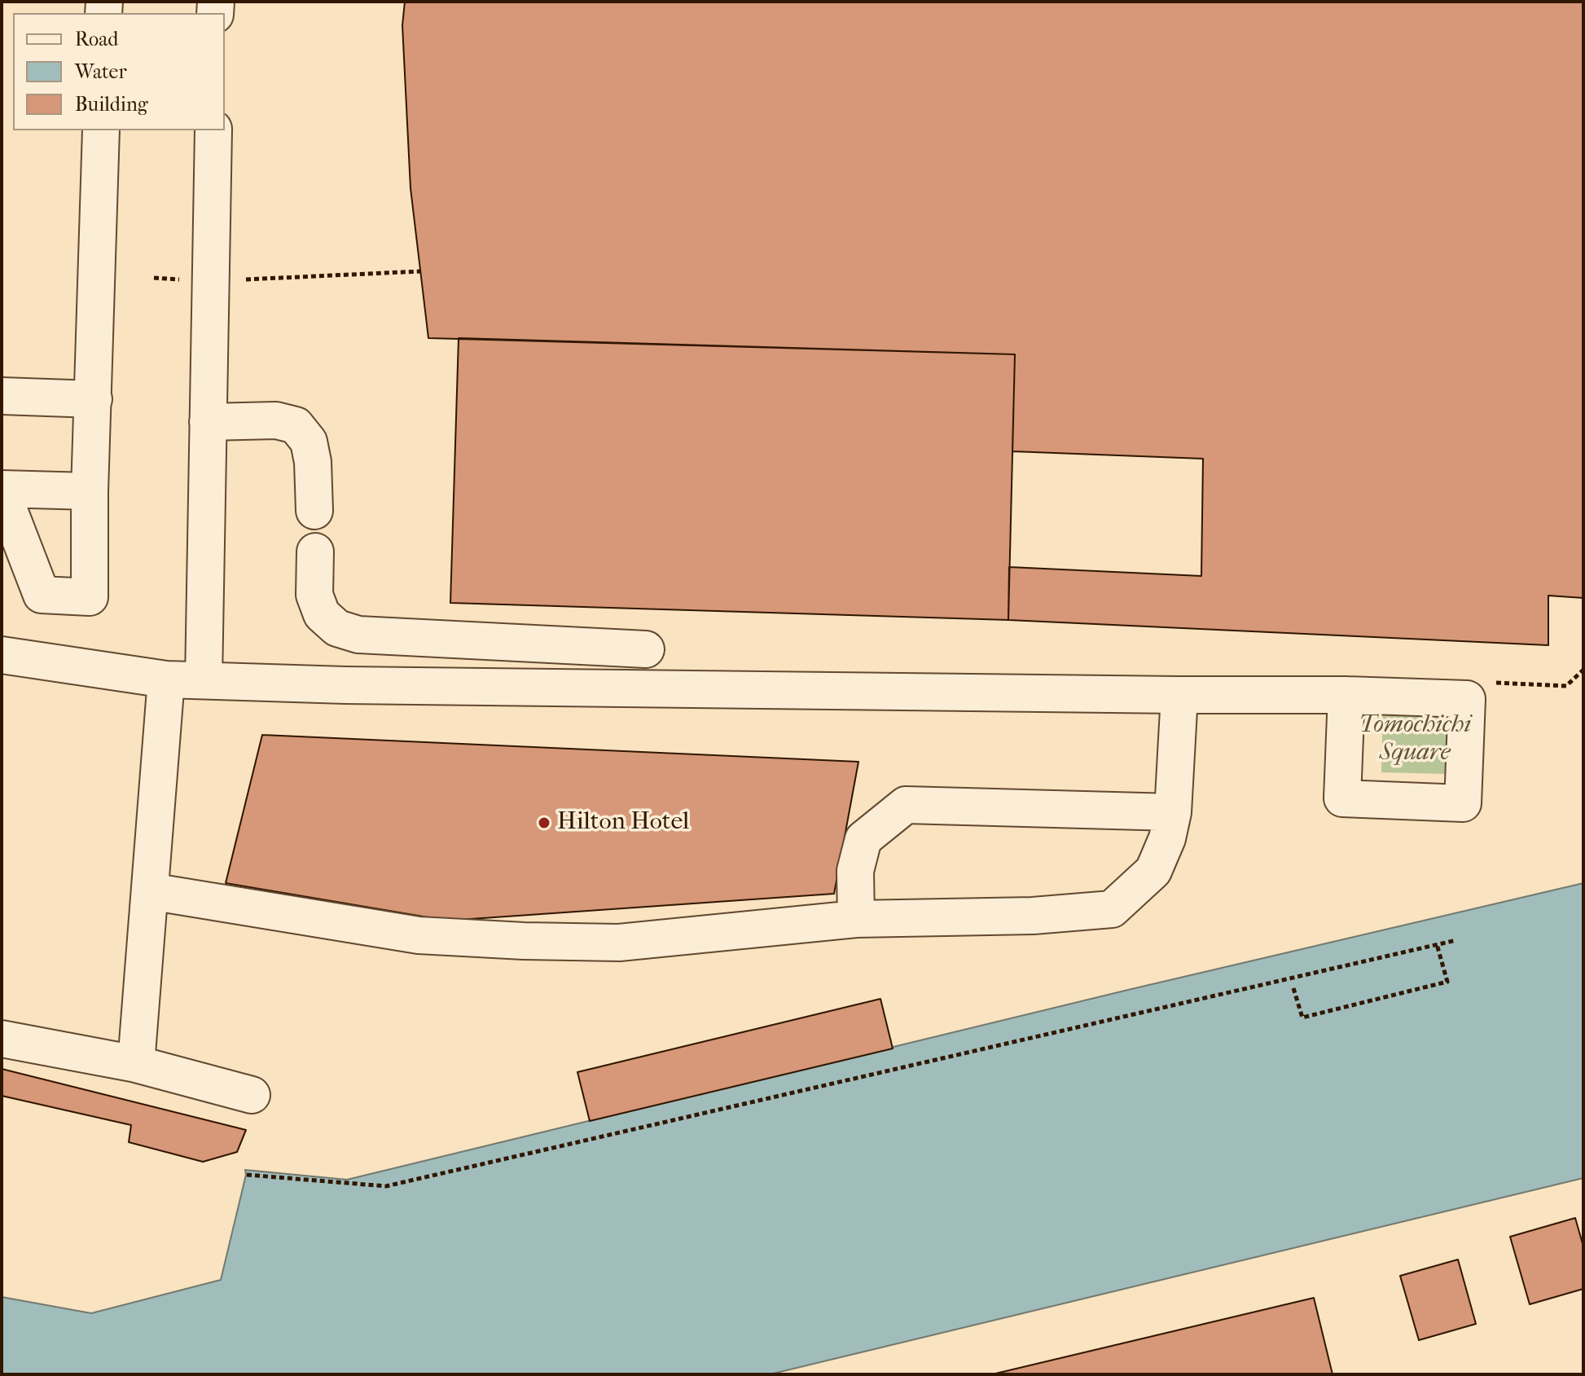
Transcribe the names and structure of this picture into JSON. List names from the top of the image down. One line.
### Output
{"parks":["Tomochichi Square"],"places":["Hilton Hotel"],"legend":["Road","Water","Building"]}
